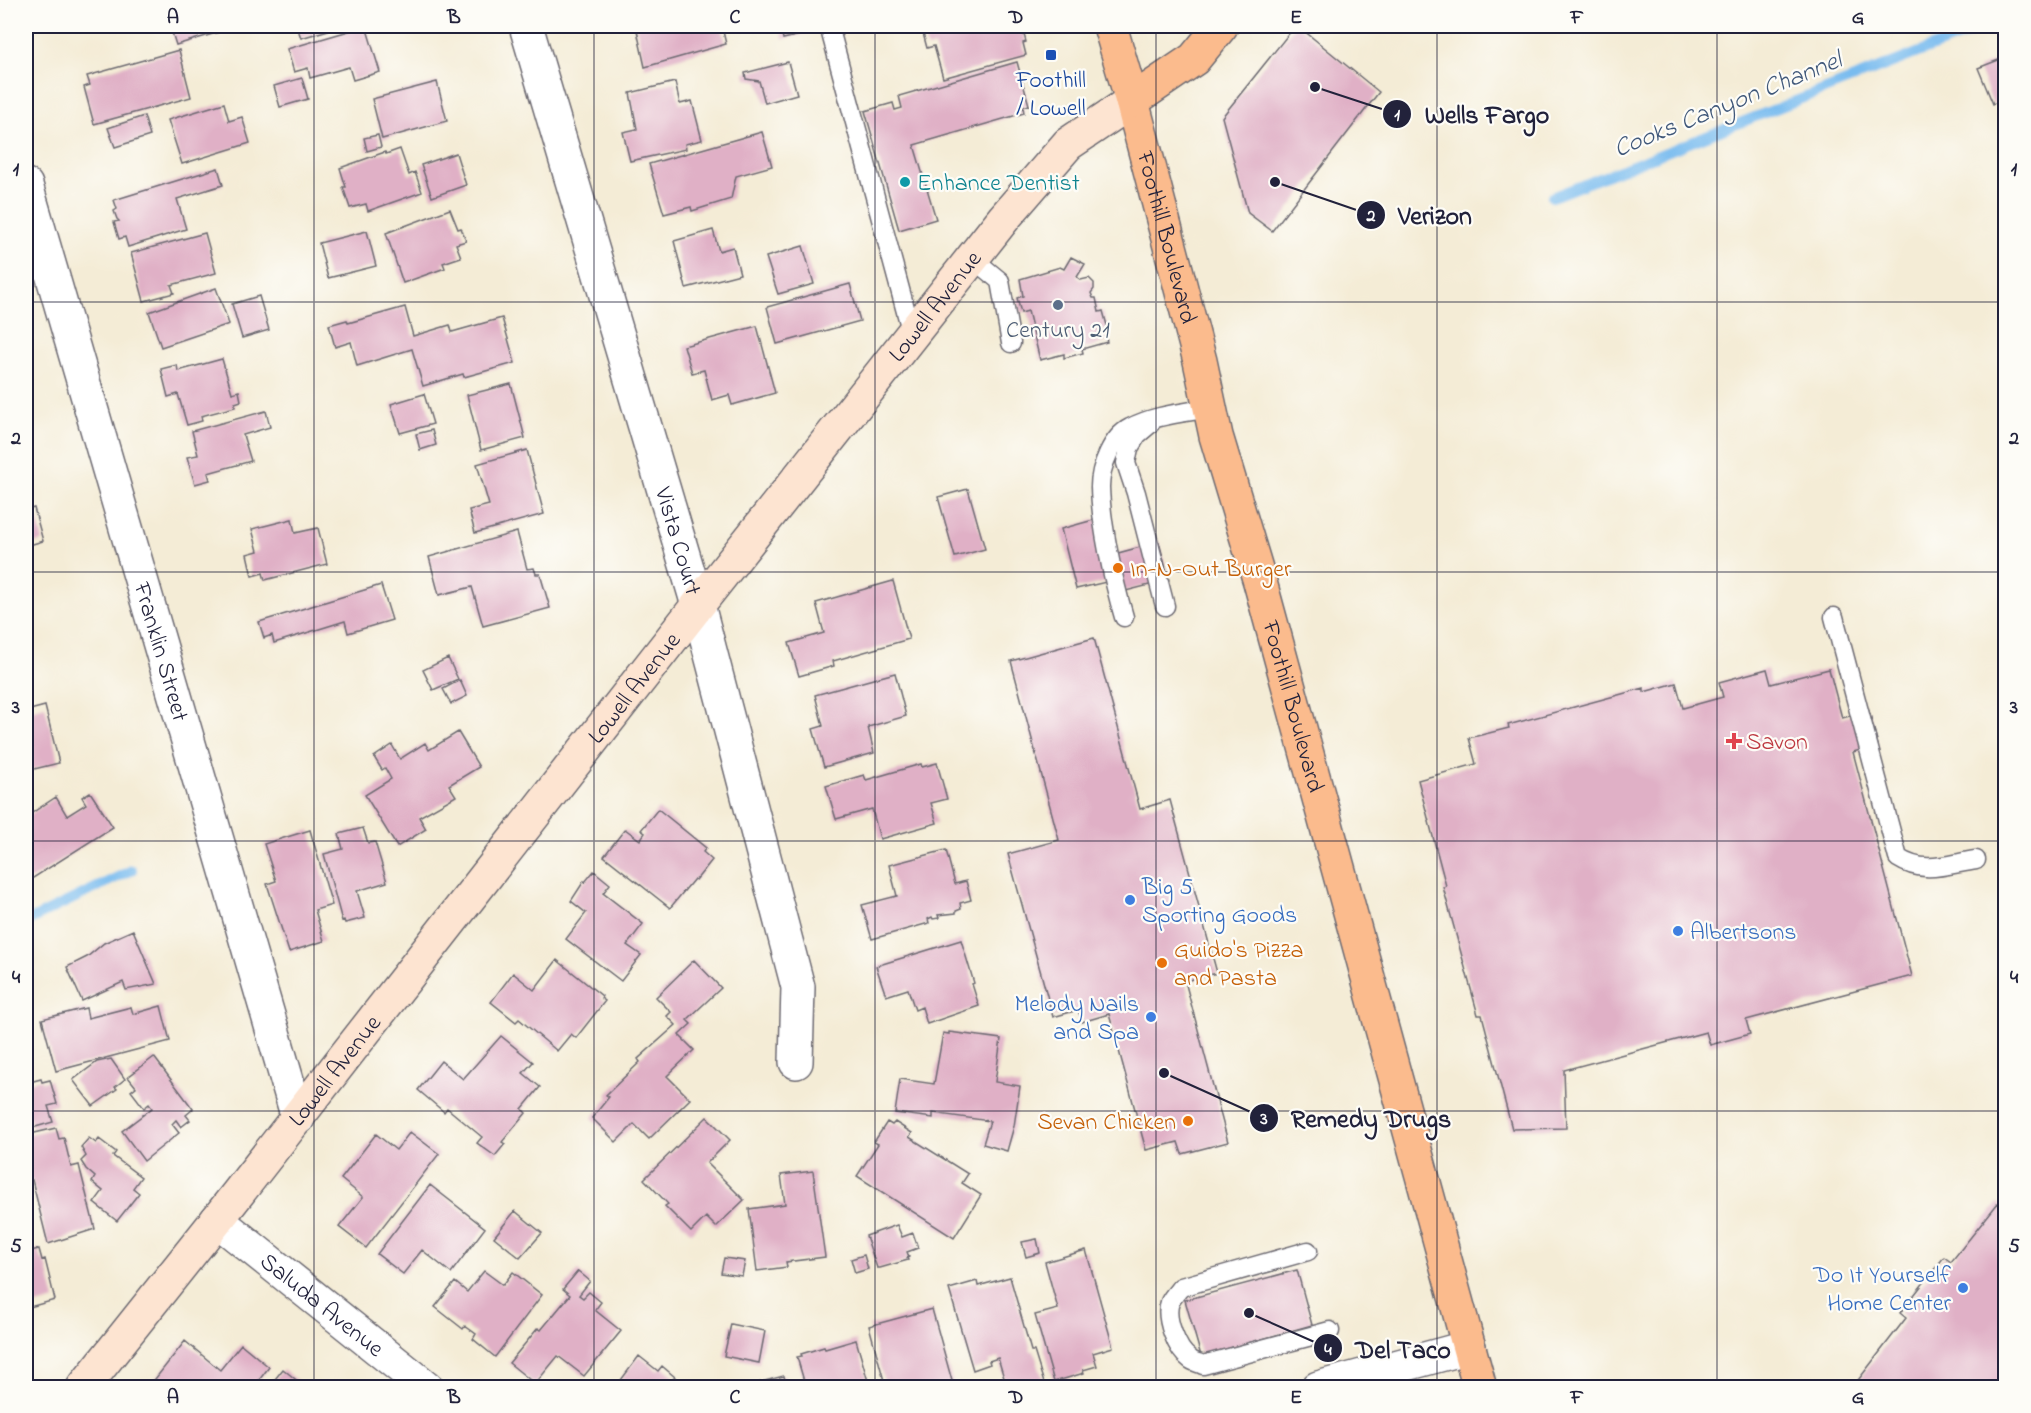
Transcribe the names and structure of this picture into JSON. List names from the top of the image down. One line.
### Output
{"streets":{"main road":["Foothill Boulevard","Lowell Avenue"],"street":["Vista Court","Franklin Street","Saluda Avenue"]},"crossings":[["Foothill Boulevard","Lowell Avenue"],["Lowell Avenue","Vista Court"],["Lowell Avenue","Franklin Street"],["Lowell Avenue","Saluda Avenue"]],"water":["Cooks Canyon Channel"],"places":{"transit":["Foothill / Lowell"],"other":["Wells Fargo","Enhance Dentist","Verizon","Century 21","In-N-Out Burger","Big 5 Sporting Goods","Albertsons","Guido's Pizza and Pasta","Melody Nails and Spa","Remedy Drugs","Sevan Chicken","Do It Yourself Home Center","Del Taco"],"health":["Savon"]},"grid":{"columns":["A","B","C","D","E","F","G"],"rows":["1","2","3","4","5"]}}
